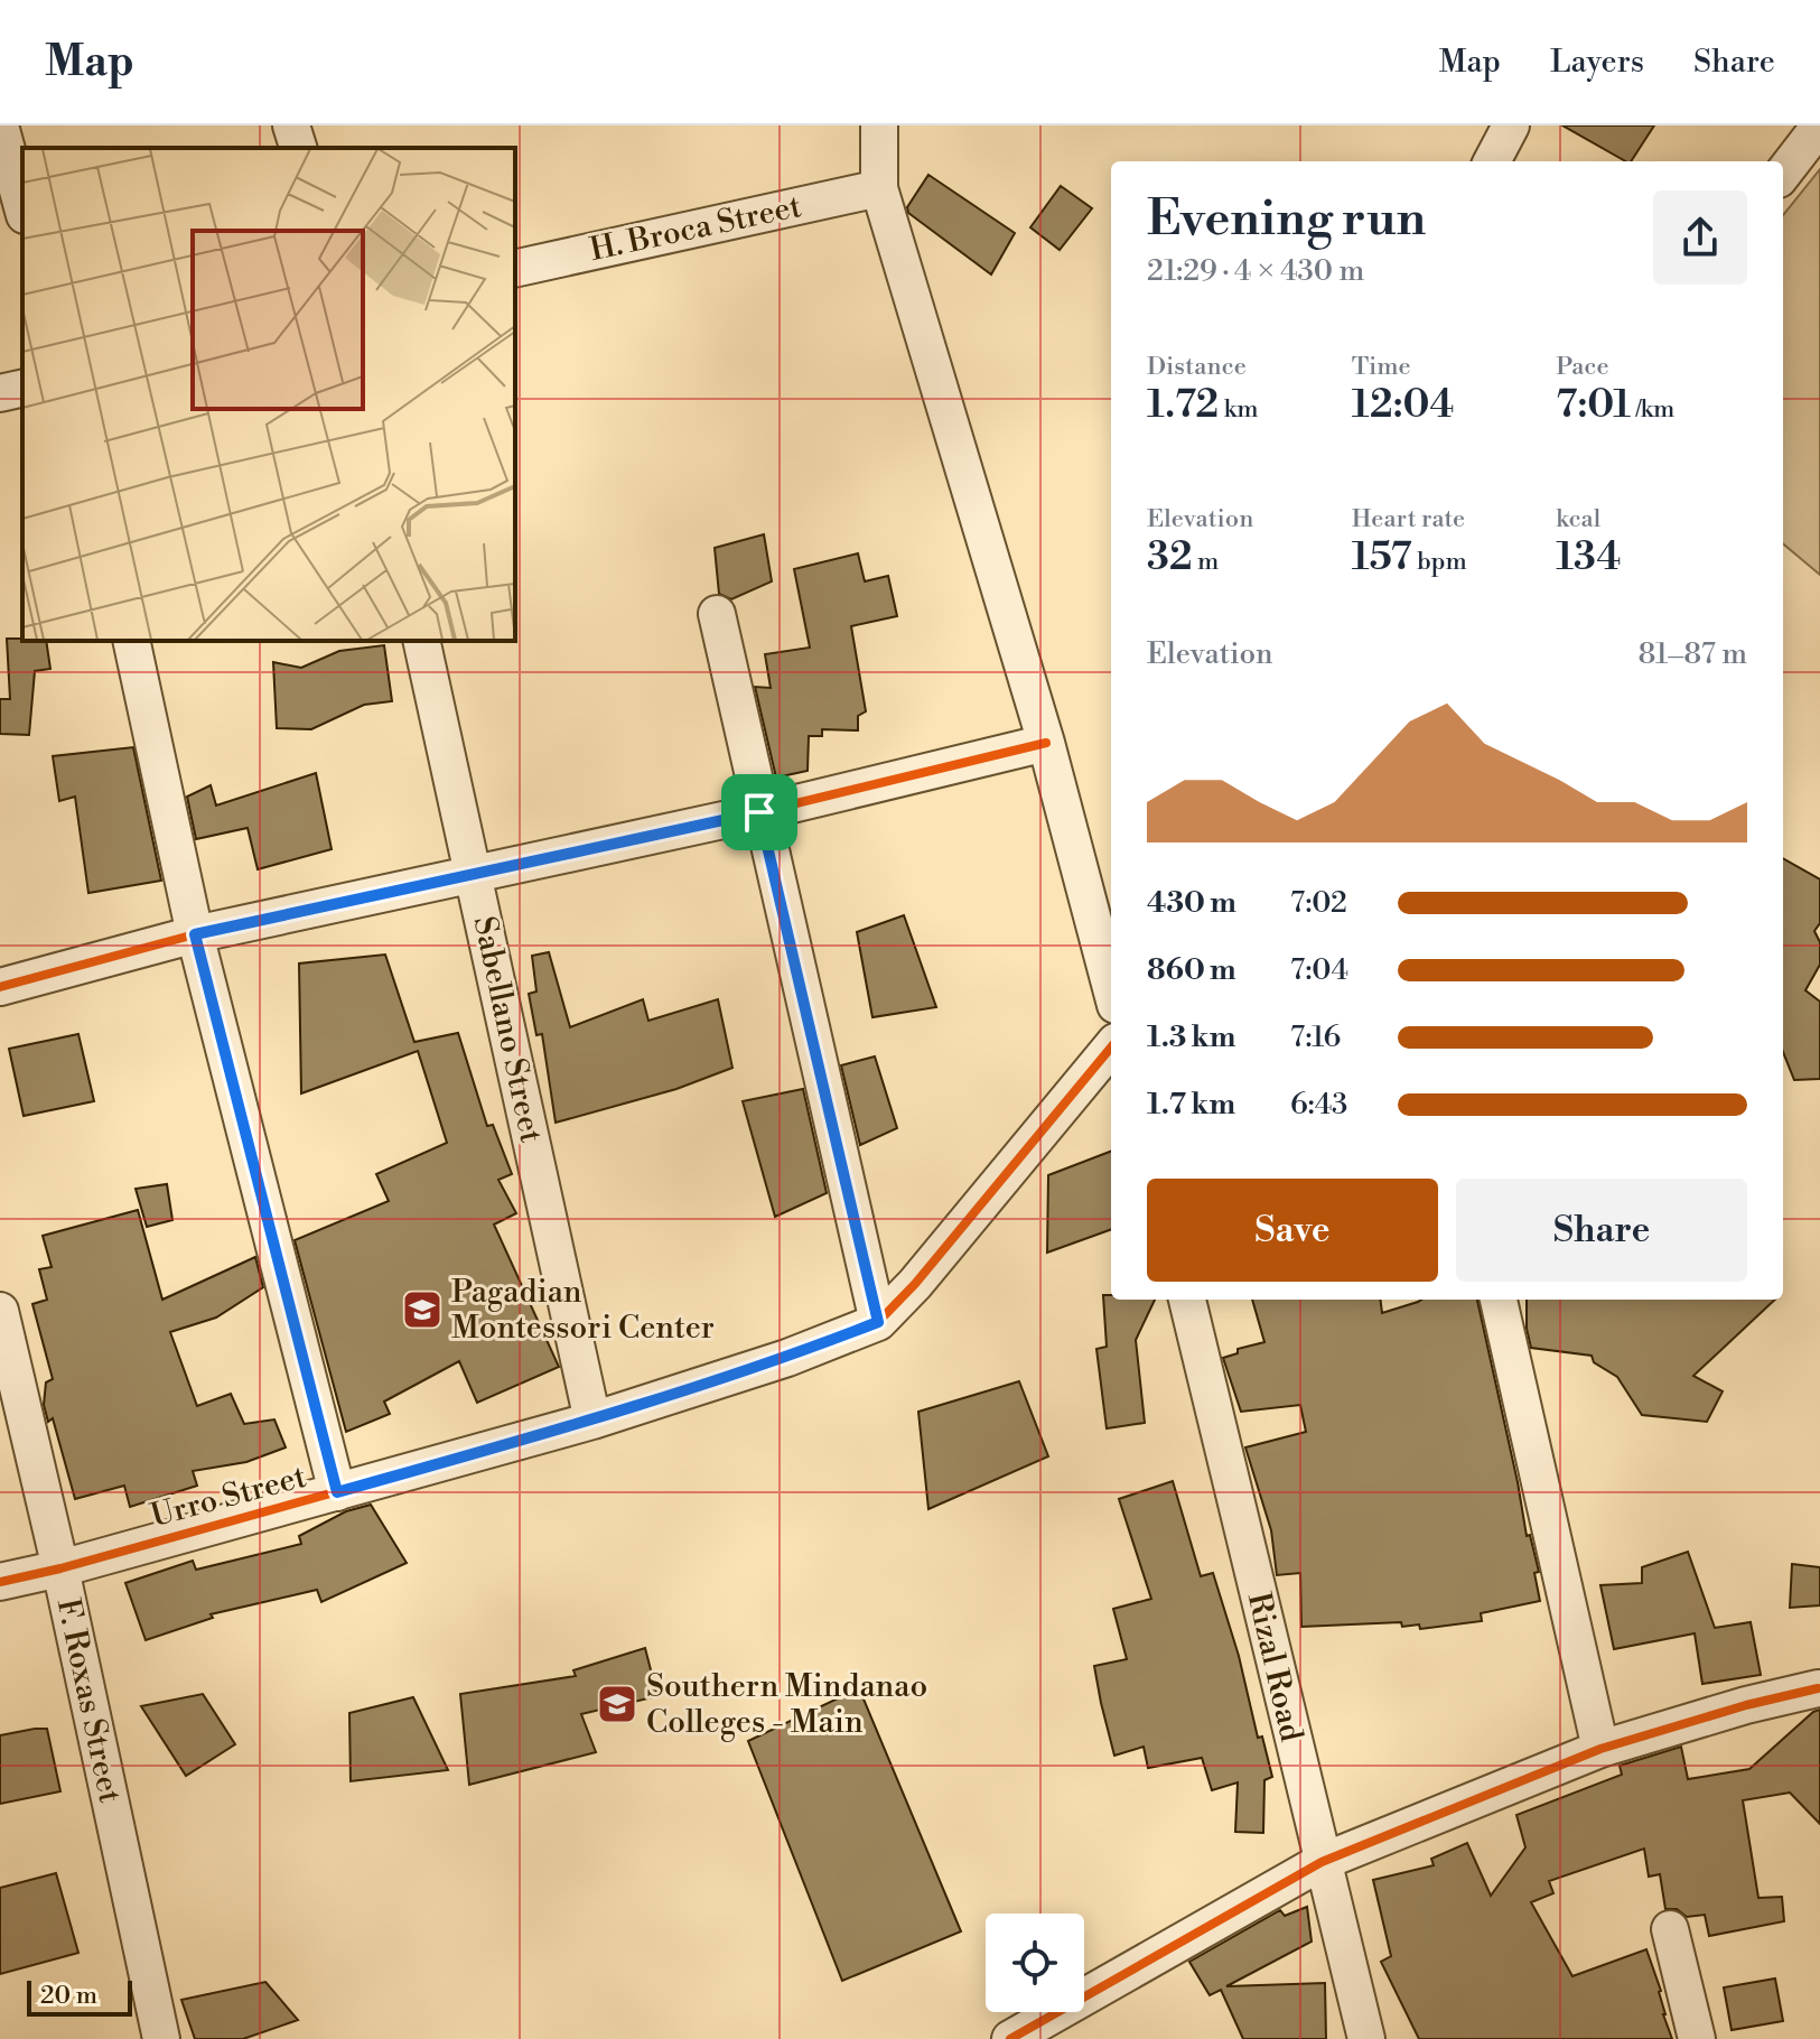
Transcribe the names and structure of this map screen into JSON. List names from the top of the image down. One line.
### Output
{"streets":{"street":["H. Broca Street","Sabellano Street","Urro Street","Rizal Road","F. Roxas Street"]},"crossings":[["Sabellano Street","Urro Street"],["Urro Street","F. Roxas Street"]],"places":{"school or university":["Pagadian Montessori Center","Southern Mindanao Colleges - Main"]},"scale_bar":"20 m","page":{"header":"Map","nav":["Map","Layers","Share"],"heading":["Evening run","21:29 · 4 × 430 m"],"stats":[["Distance","1.72 km"],["Time","12:04"],["Pace","7:01 /km"],["Elevation","32 m"],["Heart rate","157 bpm"],["kcal","134"]],"chart":["Elevation","81–87 m"],"list":[{"name":"430 m","note":"7:02"},{"name":"860 m","note":"7:04"},{"name":"1.3 km","note":"7:16"},{"name":"1.7 km","note":"6:43"}],"buttons":["Save","Share"],"scale":"20 m"}}
